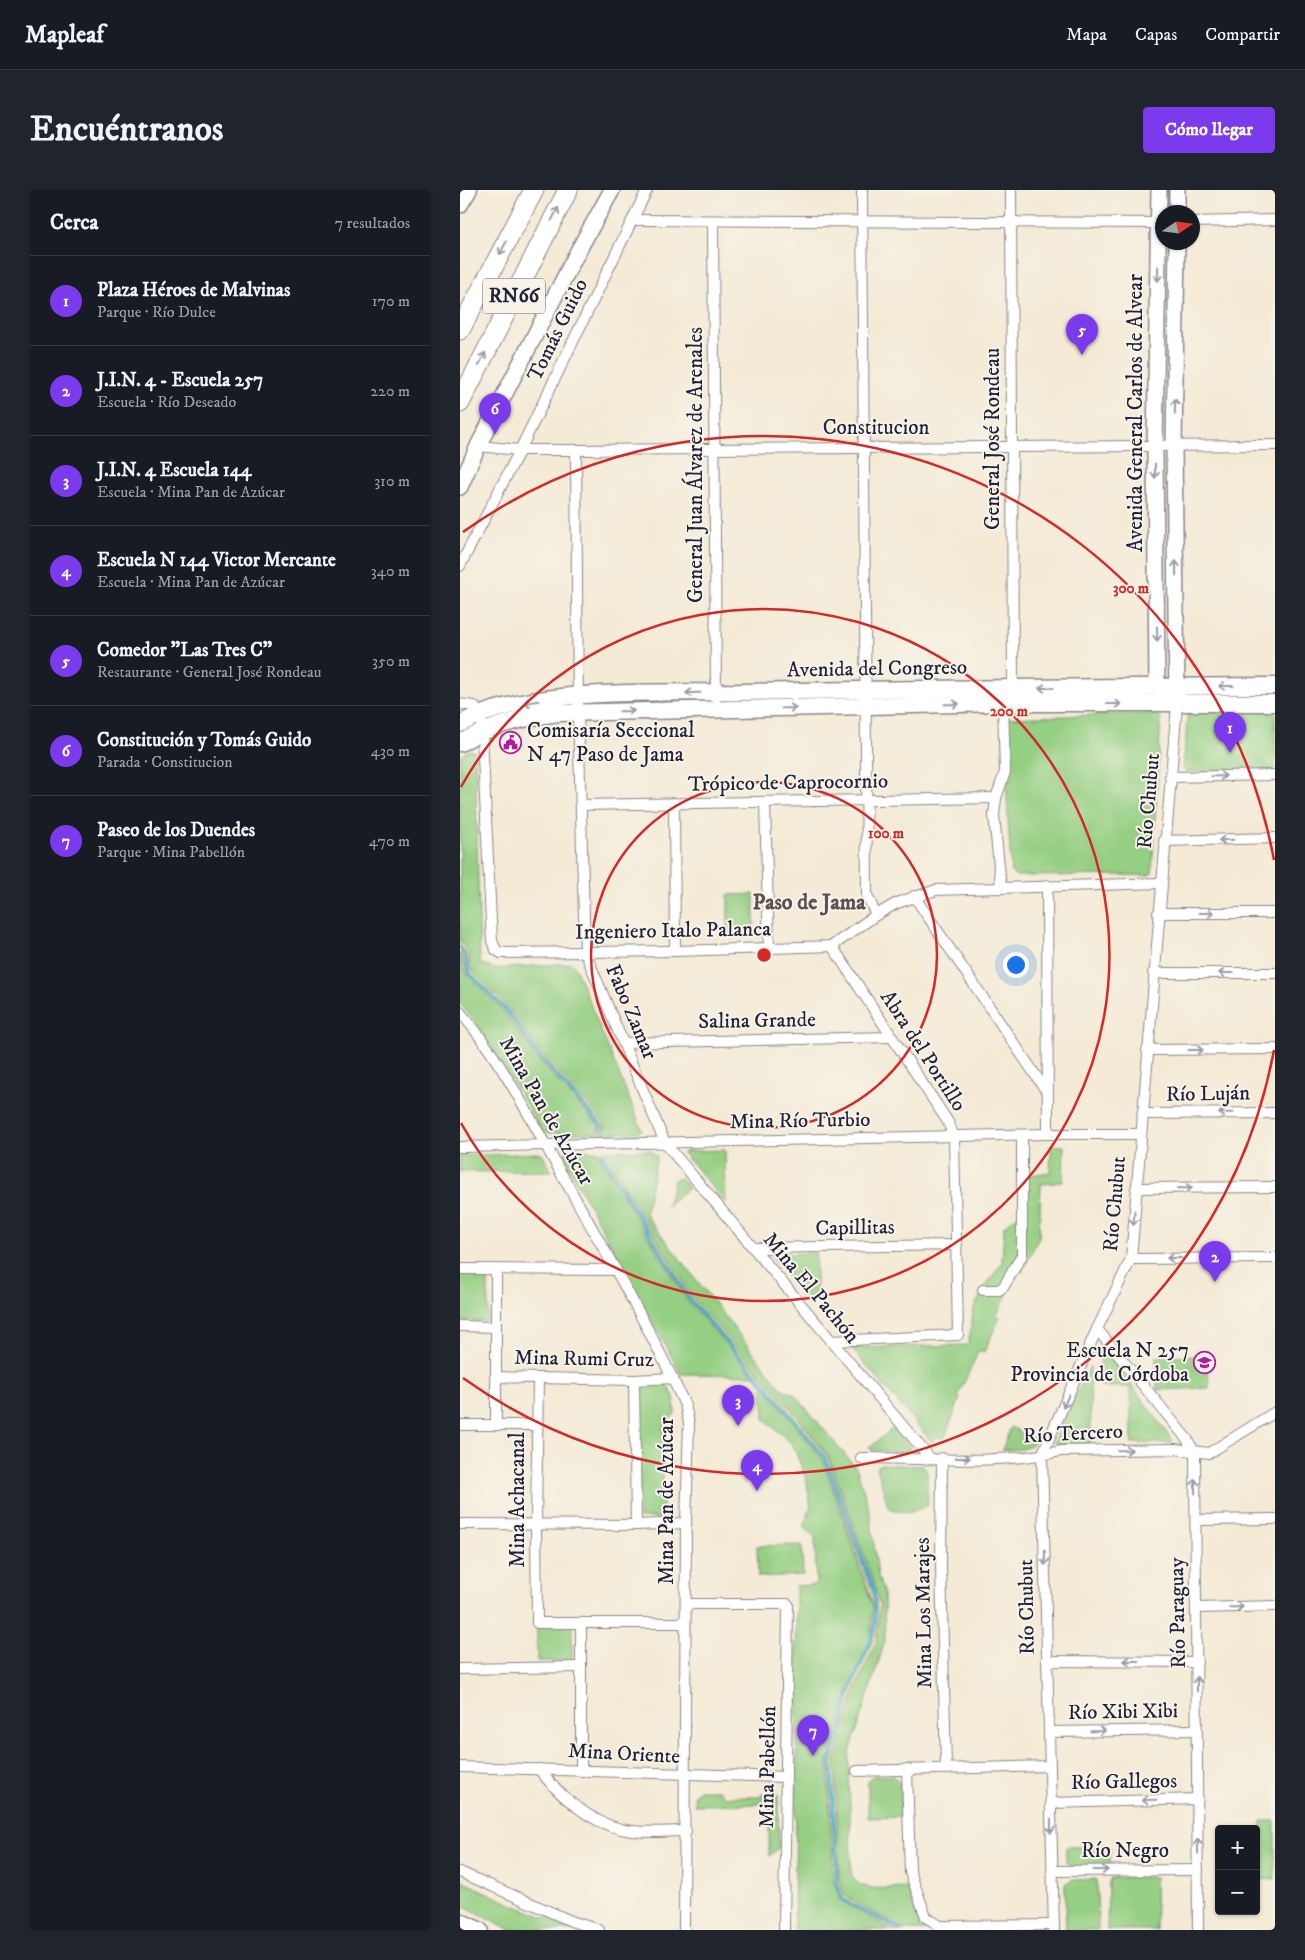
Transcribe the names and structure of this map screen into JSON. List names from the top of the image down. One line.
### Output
{"streets":{"highway":["RN66"],"main road":["Avenida del Congreso"],"street":["Tomás Guido","Avenida General Carlos de Alvear","Constitucion","General José Rondeau","General Juan Álvarez de Arenales","Trópico de Caprocornio","Río Chubut","Ingeniero Italo Palanca","Fabo Zamar","Salina Grande","Abra del Portillo","Río Luján","Mina Pan de Azúcar","Mina Río Turbio","Capillitas","Mina El Pachón","Mina Rumi Cruz","Río Tercero","Mina Achacanal","Mina Los Marajes","Río Paraguay","Río Xibi Xibi","Mina Oriente","Mina Pabellón","Río Gallegos","Río Negro"]},"crossings":[["Tomás Guido","Constitucion"],["Avenida General Carlos de Alvear","Constitucion"],["Avenida General Carlos de Alvear","Avenida del Congreso"],["Avenida General Carlos de Alvear","Río Chubut"],["Constitucion","General José Rondeau"],["Constitucion","General Juan Álvarez de Arenales"],["Constitucion","Fabo Zamar"],["General José Rondeau","Avenida del Congreso"],["General Juan Álvarez de Arenales","Avenida del Congreso"],["Avenida del Congreso","Río Chubut"],["Avenida del Congreso","Ingeniero Italo Palanca"],["Avenida del Congreso","Fabo Zamar"],["Trópico de Caprocornio","Fabo Zamar"],["Río Chubut","Río Luján"],["Río Chubut","Mina Río Turbio"],["Río Chubut","Río Tercero"],["Río Chubut","Río Xibi Xibi"],["Río Chubut","Río Gallegos"],["Río Chubut","Río Negro"],["Ingeniero Italo Palanca","Fabo Zamar"],["Ingeniero Italo Palanca","Abra del Portillo"],["Fabo Zamar","Salina Grande"],["Fabo Zamar","Mina Río Turbio"],["Fabo Zamar","Mina El Pachón"],["Salina Grande","Abra del Portillo"],["Abra del Portillo","Mina Río Turbio"],["Abra del Portillo","Capillitas"],["Abra del Portillo","Mina El Pachón"],["Mina Pan de Azúcar","Mina Río Turbio"],["Mina Pan de Azúcar","Mina Rumi Cruz"],["Mina Pan de Azúcar","Mina Oriente"],["Mina Pan de Azúcar","Mina Pabellón"],["Mina Río Turbio","Mina El Pachón"],["Capillitas","Mina El Pachón"],["Mina El Pachón","Río Tercero"],["Mina Rumi Cruz","Mina Achacanal"],["Río Tercero","Mina Los Marajes"],["Río Tercero","Río Paraguay"],["Río Paraguay","Río Xibi Xibi"],["Río Paraguay","Río Gallegos"],["Río Paraguay","Río Negro"],["Mina Oriente","Mina Pabellón"]],"one_way":["Río Chubut","Río Tercero","Río Paraguay","Río Gallegos","Río Negro"],"districts":["Paso de Jama"],"places":{"public building":["Comisaría Seccional N 47 Paso de Jama"],"school or university":["Escuela N 257 Provincia de Córdoba"]},"north":"right","page":{"header":"Mapleaf","nav":["Mapa","Capas","Compartir"],"buttons":"Cómo llegar","title":"Encuéntranos","heading":["Cerca","7 resultados"],"list":[{"mark":"1","name":"Plaza Héroes de Malvinas","note":"Parque · Río Dulce","value":"170 m"},{"mark":"2","name":"J.I.N. 4 - Escuela 257","note":"Escuela · Río Deseado","value":"220 m"},{"mark":"3","name":"J.I.N. 4 Escuela 144","note":"Escuela · Mina Pan de Azúcar","value":"310 m"},{"mark":"4","name":"Escuela N 144 Victor Mercante","note":"Escuela · Mina Pan de Azúcar","value":"340 m"},{"mark":"5","name":"Comedor \"Las Tres C\"","note":"Restaurante · General José Rondeau","value":"350 m"},{"mark":"6","name":"Constitución y Tomás Guido","note":"Parada · Constitucion","value":"430 m"},{"mark":"7","name":"Paseo de los Duendes","note":"Parque · Mina Pabellón","value":"470 m"}],"pins":["5","6","1","2","3","4","7"],"map_buttons":["+","−"]},"rings":["300 m","200 m","100 m"]}
